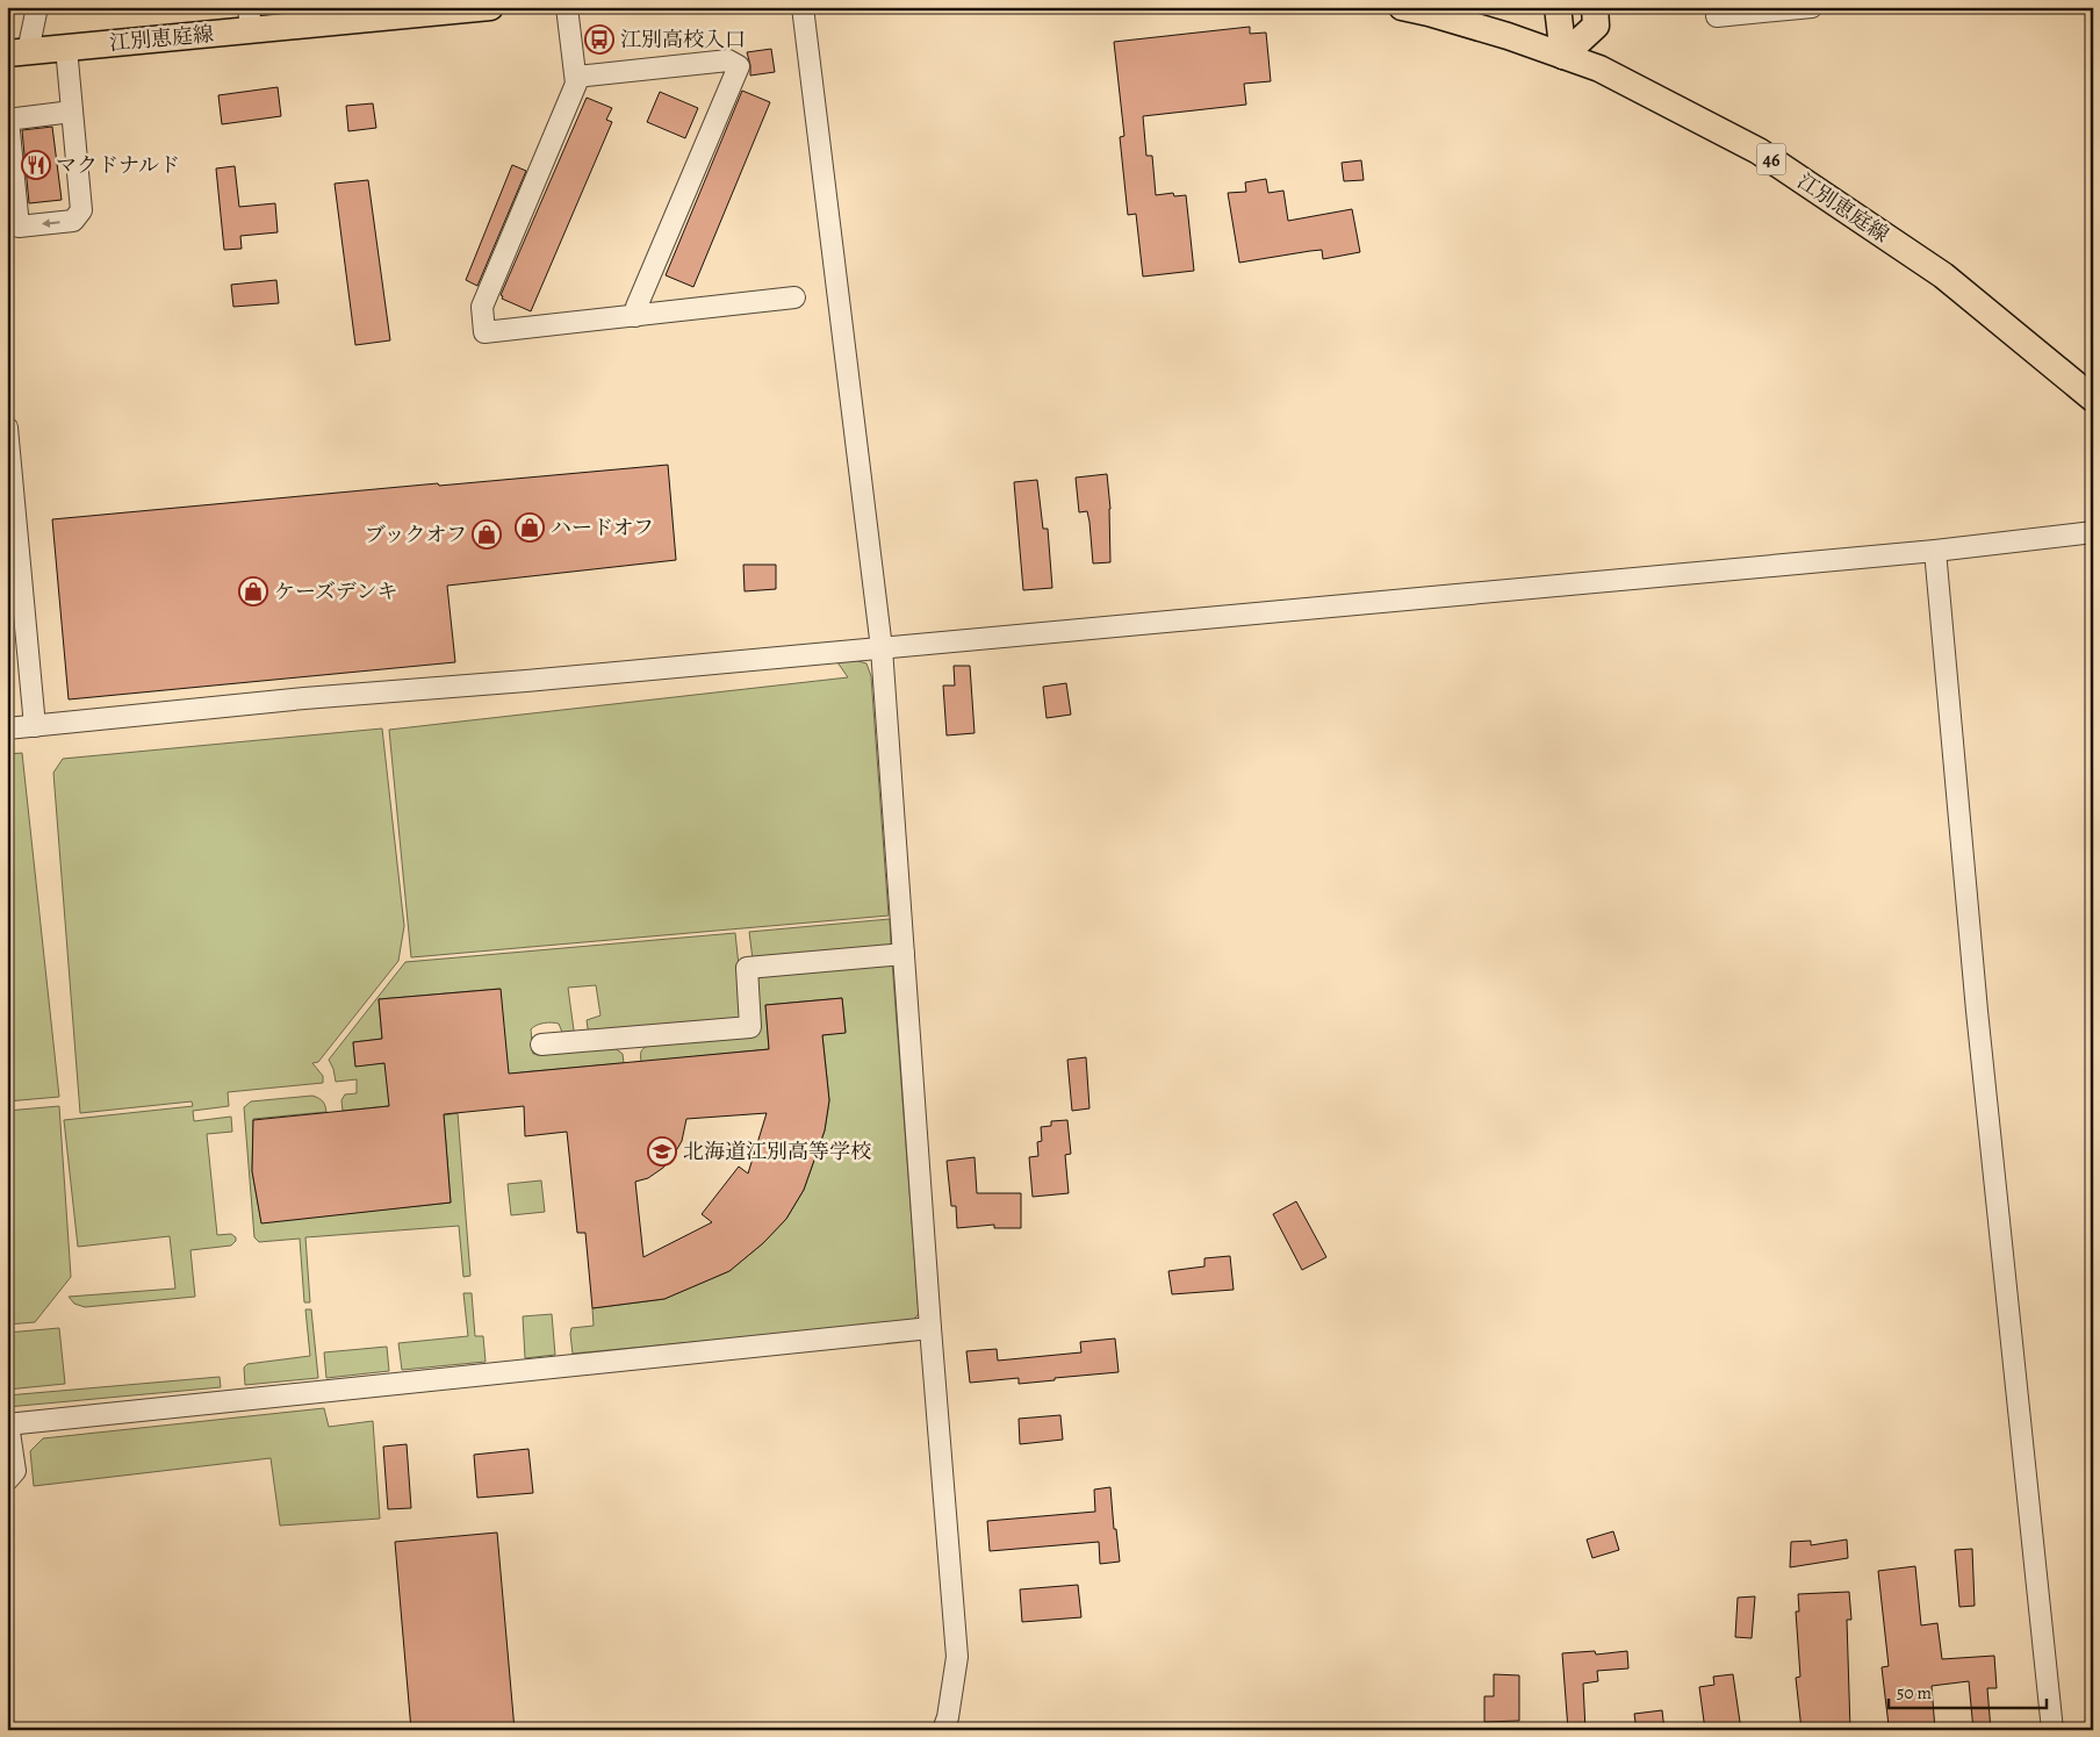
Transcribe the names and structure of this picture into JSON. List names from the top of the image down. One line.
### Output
{"streets":{"main road":["江別恵庭線","46"]},"places":{"bus stop":["江別高校入口"],"restaurant":["マクドナルド"],"shop":["ハードオフ","ブックオフ","ケーズデンキ"],"school or university":["北海道江別高等学校"]},"scale_bar":"50 m"}
